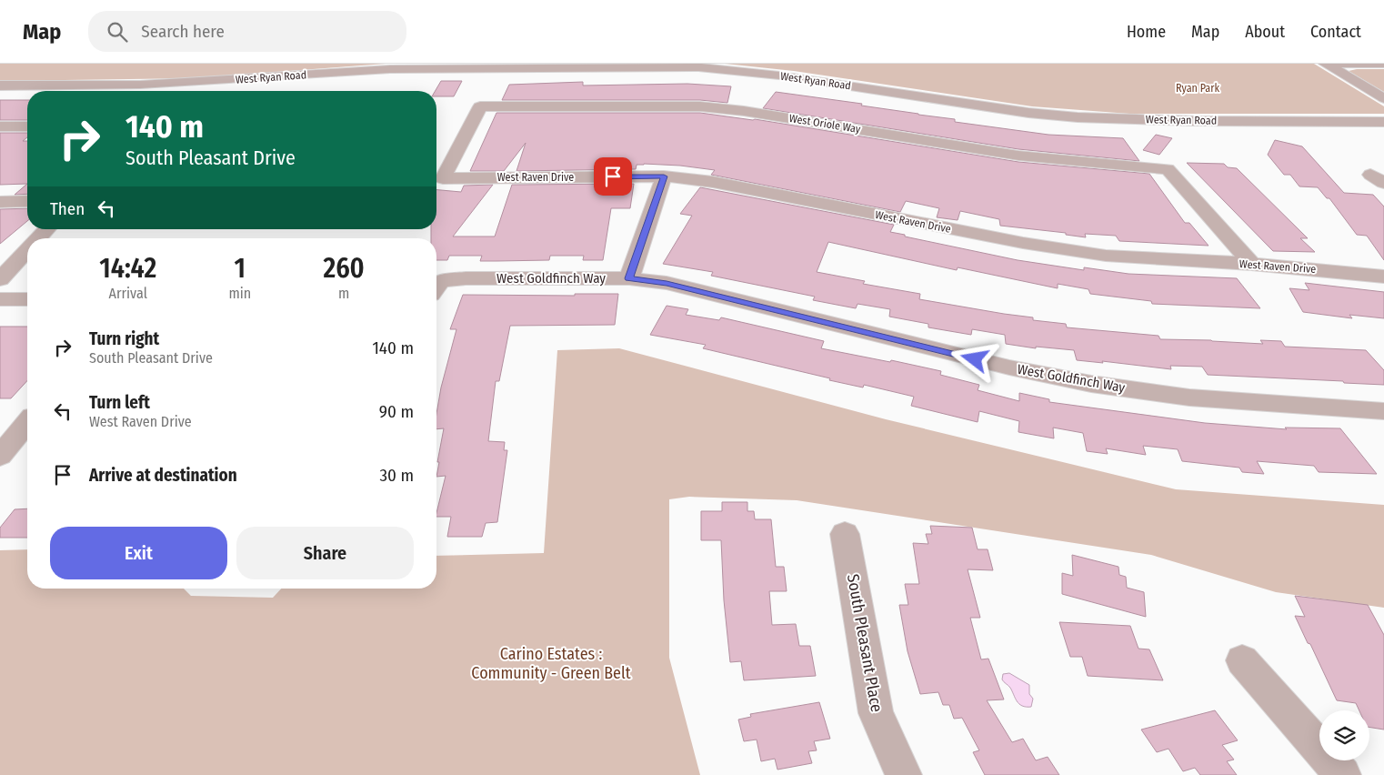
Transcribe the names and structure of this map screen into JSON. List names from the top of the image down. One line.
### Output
{"streets":{"street":["West Ryan Road","West Oriole Way","West Raven Drive","West Goldfinch Way","South Pleasant Place"]},"crossings":[["West Oriole Way","West Raven Drive"]],"parks":["Ryan Park","Carino Estates : Community - Green Belt"],"page":{"header":"Map","search":"Search here","nav":["Home","Map","About","Contact"],"turn":["140 m","South Pleasant Drive"],"then":"Then","eta":["14:42","Arrival","1","min","260","m"],"list":[{"name":"Turn right","note":"South Pleasant Drive","value":"140 m"},{"name":"Turn left","note":"West Raven Drive","value":"90 m"},{"name":"Arrive at destination","value":"30 m"}],"buttons":["Exit","Share"]}}
